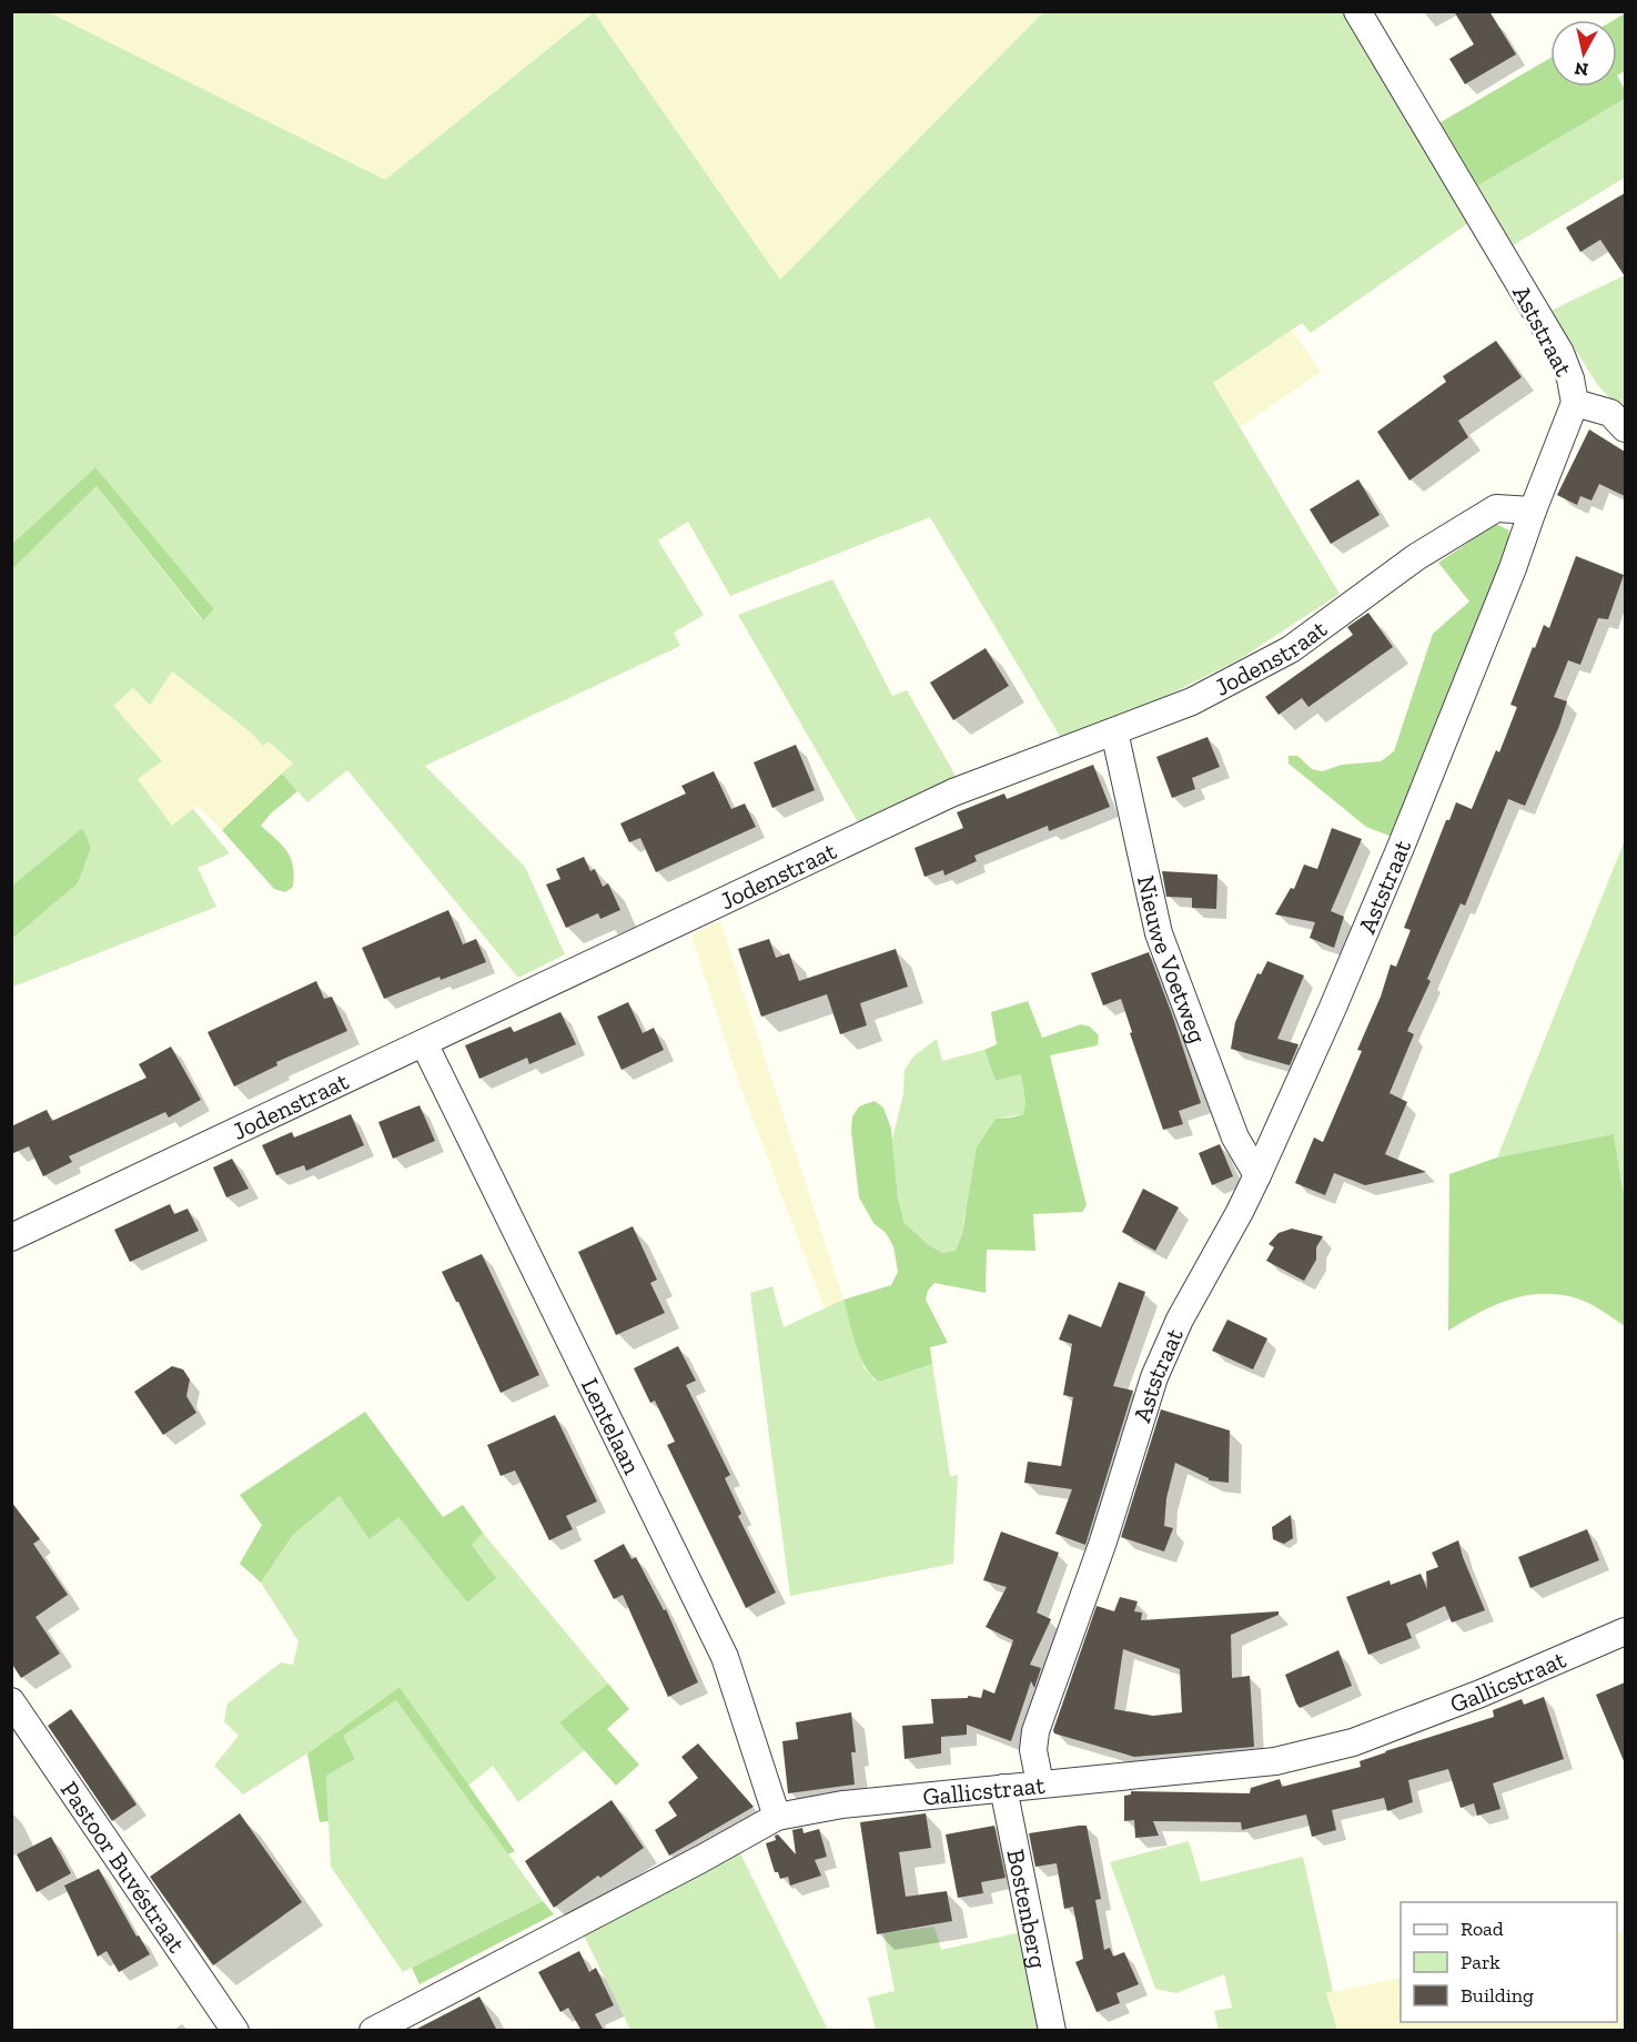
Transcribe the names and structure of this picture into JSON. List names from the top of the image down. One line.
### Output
{"streets":{"street":["Aststraat","Jodenstraat","Nieuwe Voetweg","Lentelaan","Gallicstraat","Pastoor Buvéstraat","Bostenberg"]},"crossings":[["Aststraat","Jodenstraat"],["Aststraat","Nieuwe Voetweg"],["Aststraat","Gallicstraat"],["Jodenstraat","Nieuwe Voetweg"],["Jodenstraat","Lentelaan"],["Lentelaan","Gallicstraat"],["Gallicstraat","Bostenberg"]],"legend":["Road","Park","Building"],"north":"bottom"}
